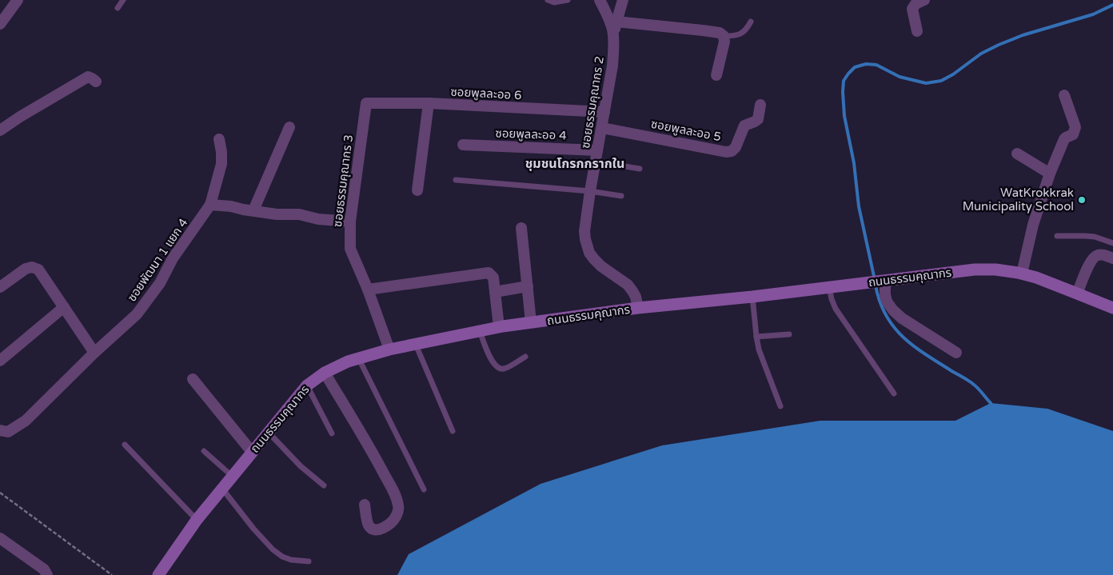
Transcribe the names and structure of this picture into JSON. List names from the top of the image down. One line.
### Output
{"streets":{"street":["ซอยพูลละออ 6","ซอยธรรมคุณากร 2","ซอยพูลละออ 5","ซอยพูลละออ 4","ซอยธรรมคุณากร 3","ซอยพัฒนา 1 แยก 4","ถนนธรรมคุณากร"]},"crossings":[["ซอยพูลละออ 6","ซอยธรรมคุณากร 2"],["ซอยพูลละออ 6","ซอยธรรมคุณากร 3"],["ซอยธรรมคุณากร 2","ซอยพูลละออ 5"],["ซอยธรรมคุณากร 2","ซอยพูลละออ 4"],["ซอยธรรมคุณากร 2","ถนนธรรมคุณากร"],["ซอยธรรมคุณากร 3","ถนนธรรมคุณากร"]],"districts":["ชุมชนโกรกกรากใน"],"places":["WatKrokkrak Municipality School"]}
